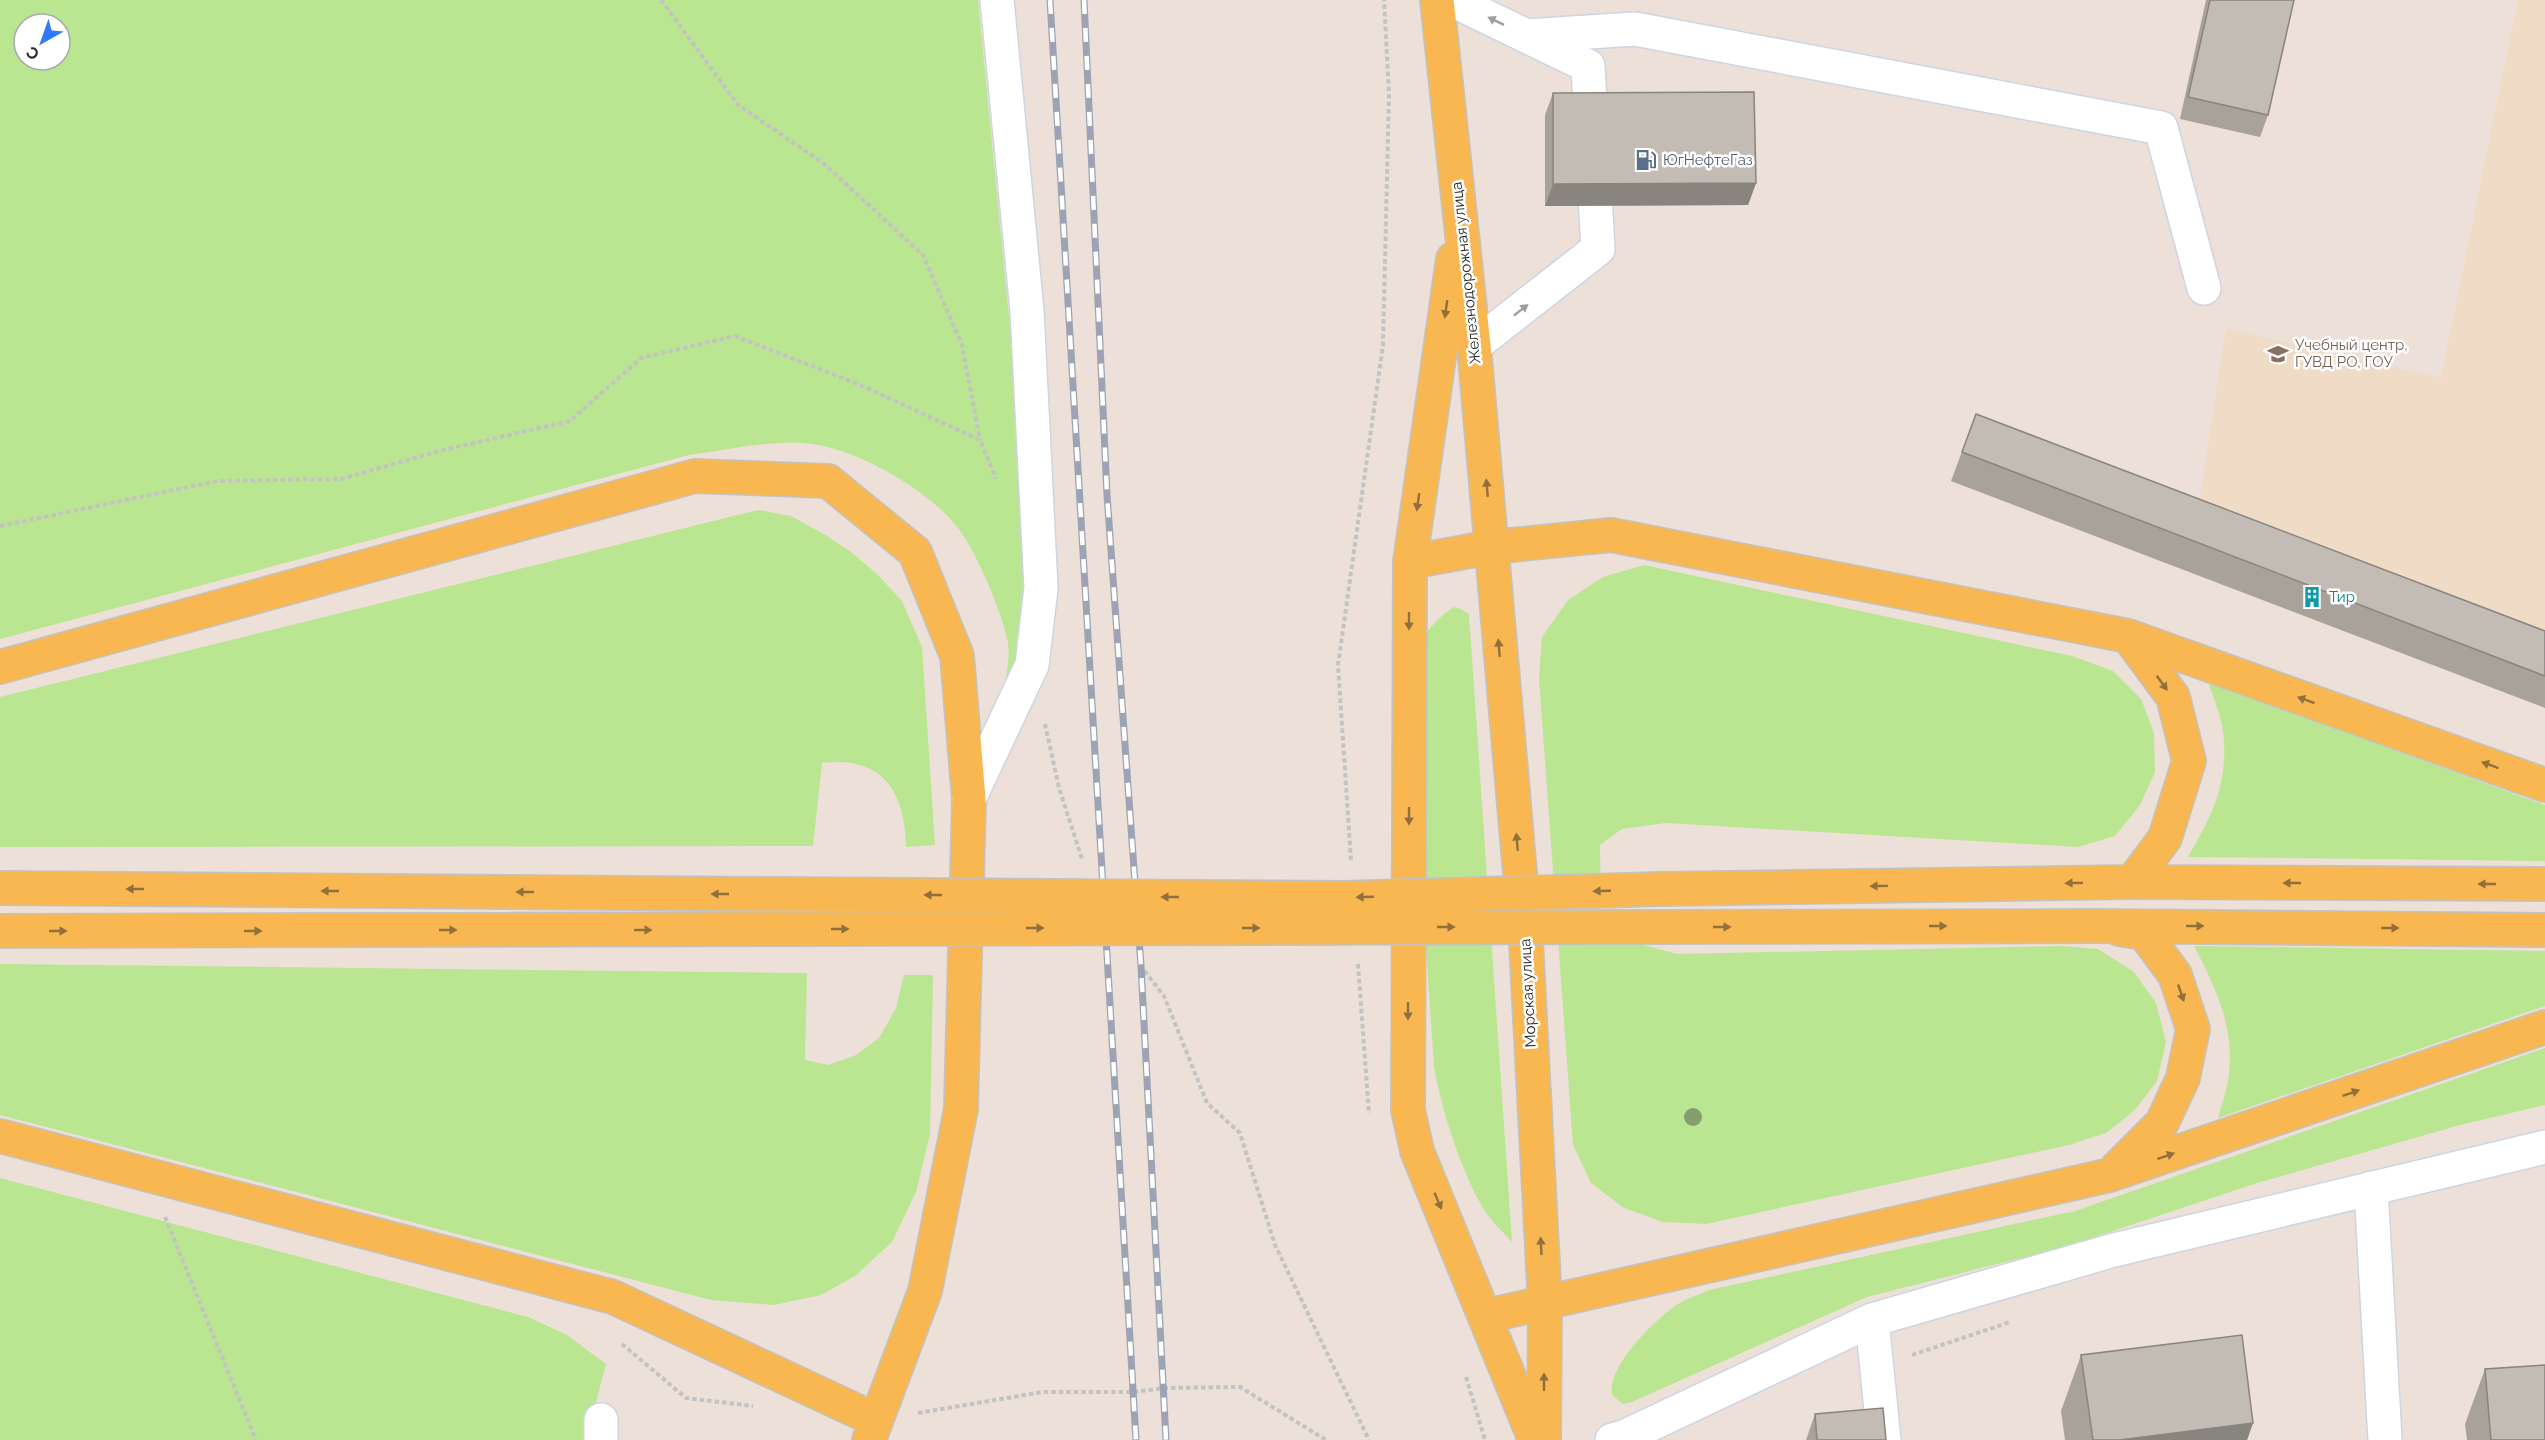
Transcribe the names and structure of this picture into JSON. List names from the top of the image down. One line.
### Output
{"streets":{"main road":["Железнодорожная улица","Морская улица"]},"crossings":[["Железнодорожная улица","Морская улица"]],"places":{"fuel station":["ЮгНефтеГаз"],"school or university":["Учебный центр, ГУВД РО, ГОУ"],"building":["Тир"]},"north":"bottom left"}
